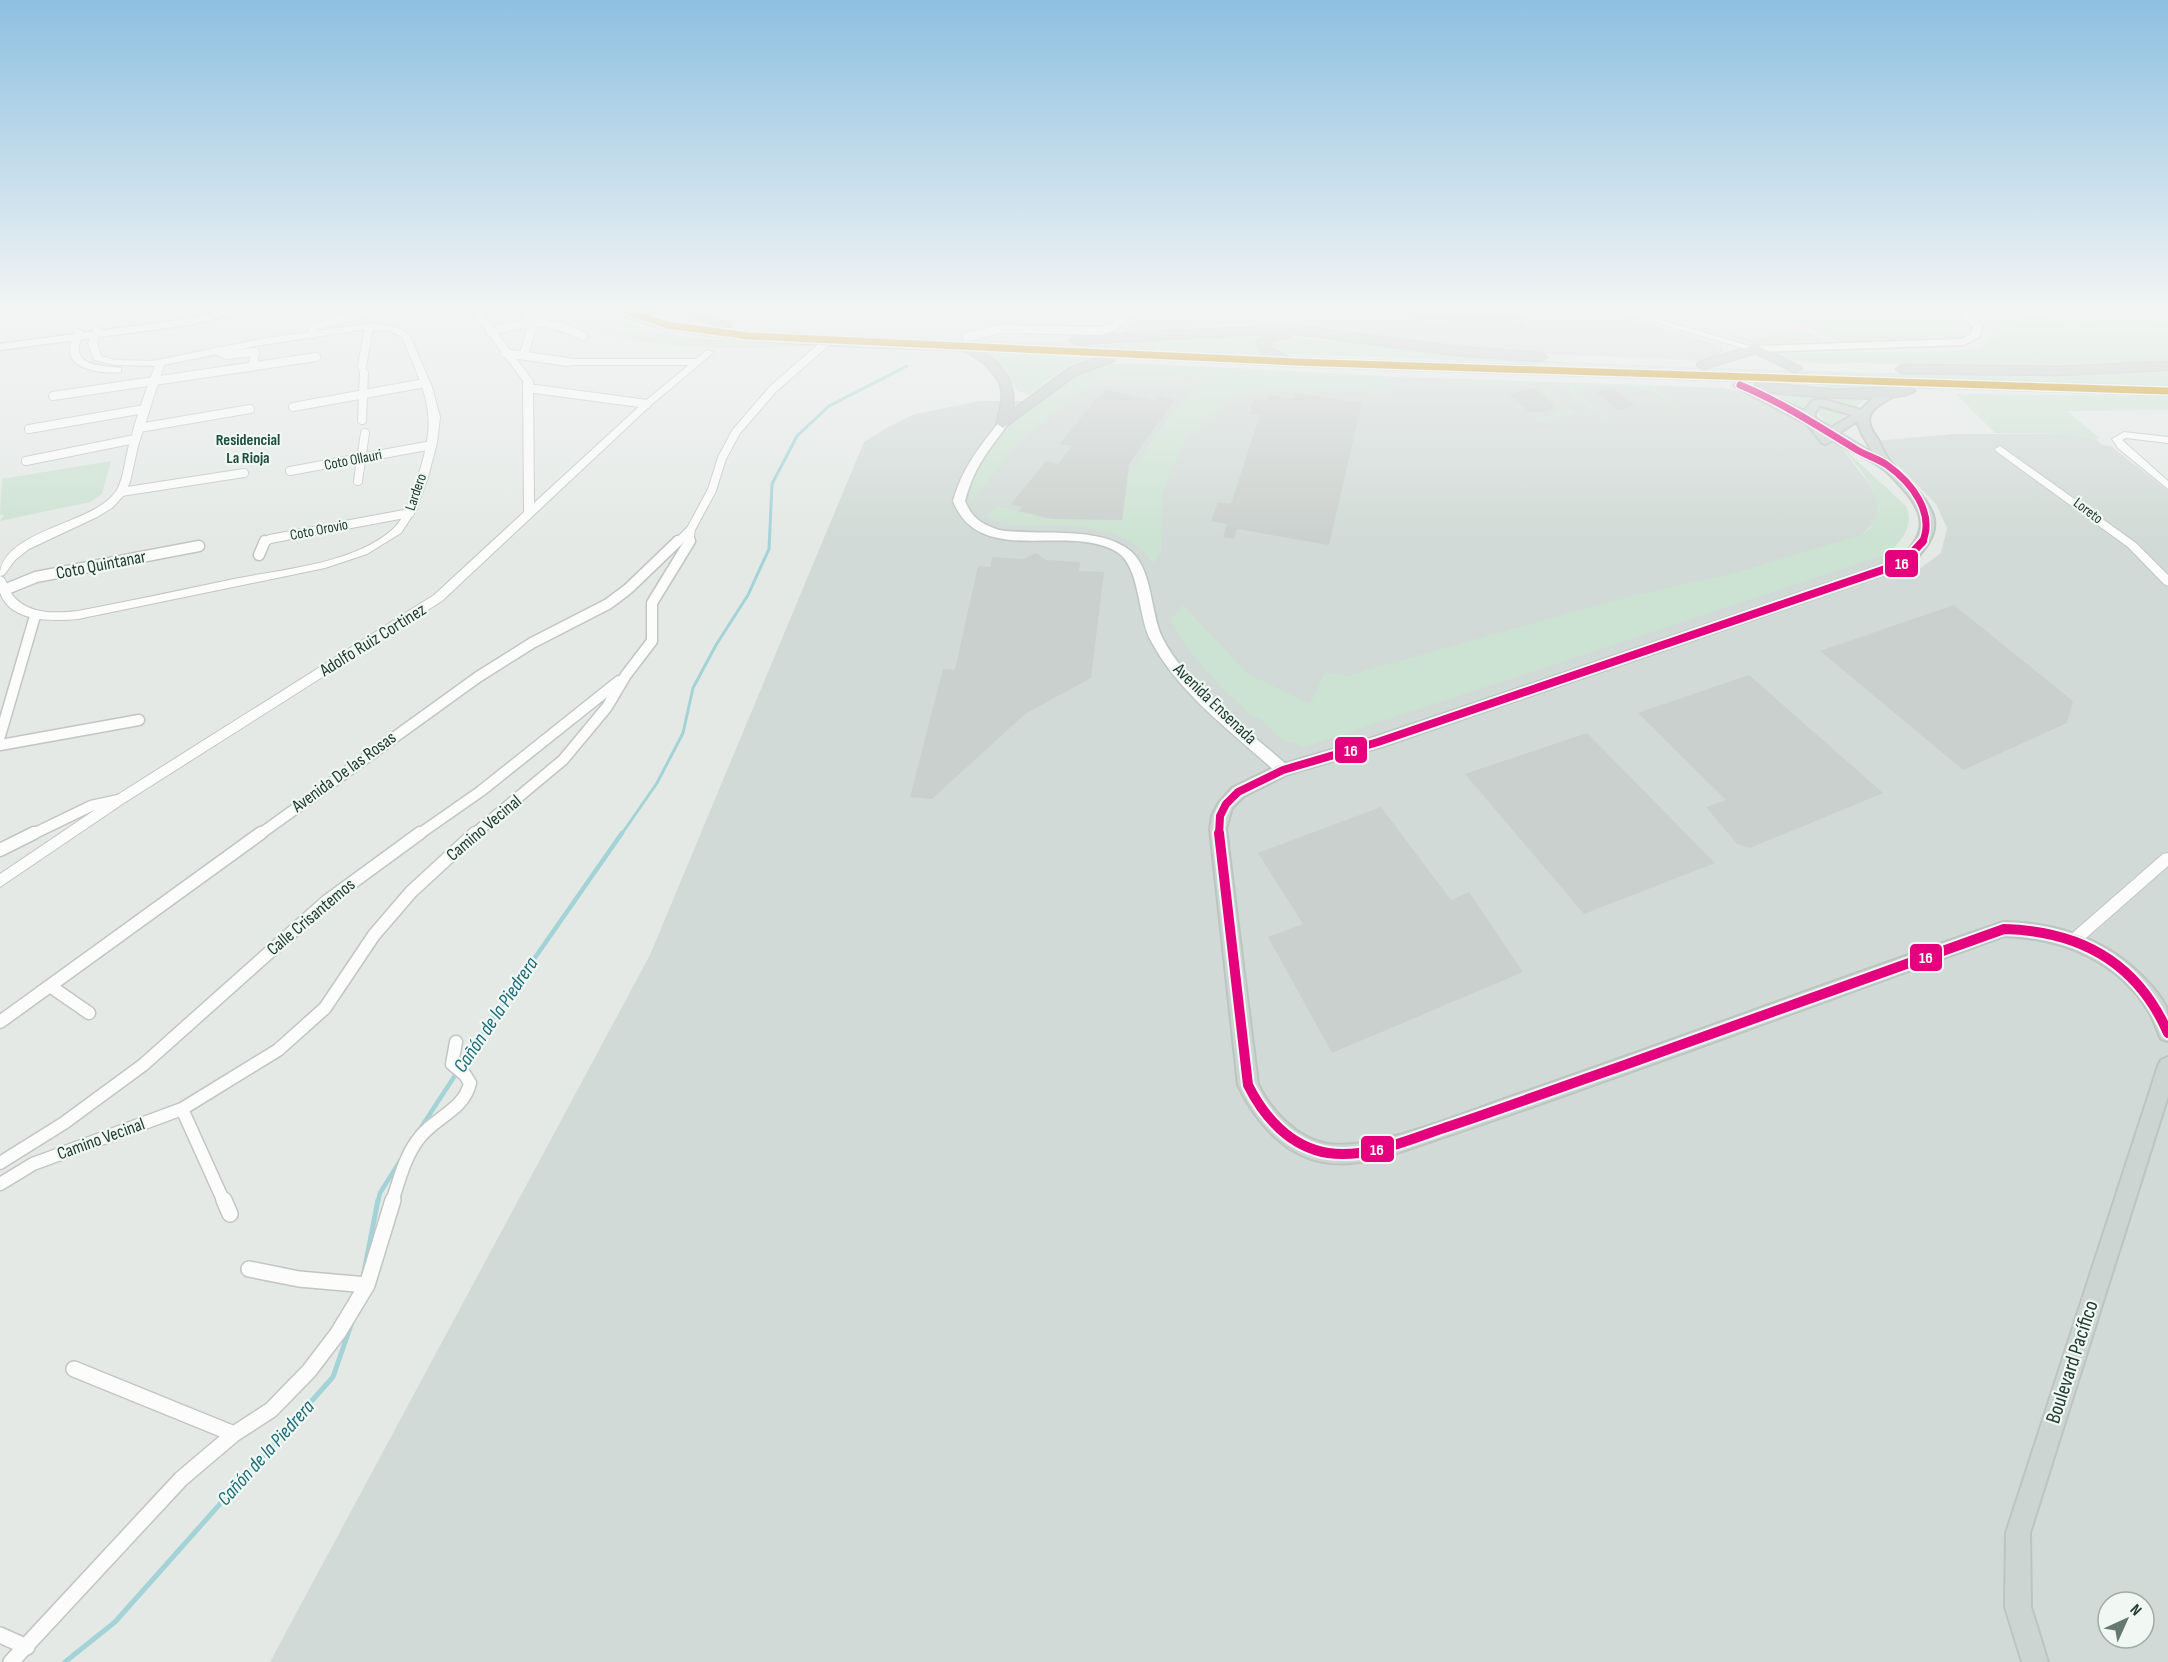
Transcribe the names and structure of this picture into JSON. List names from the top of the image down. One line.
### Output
{"streets":{"main road":["Avenida Ensenada","Boulevard Pacífico"],"street":["Coto Ollauri","Lardero","Loreto","Coto Orovio","Coto Quintanar","Adolfo Ruiz Cortinez","Avenida De las Rosas","Camino Vecinal","Calle Crisantemos"]},"crossings":[["Coto Ollauri","Lardero"],["Lardero","Coto Orovio"],["Avenida De las Rosas","Camino Vecinal"],["Camino Vecinal","Calle Crisantemos"]],"districts":["Residencial La Rioja"],"water":["Cañón de la Piedrera"],"lines":["transit line 16"],"north":"top right"}
